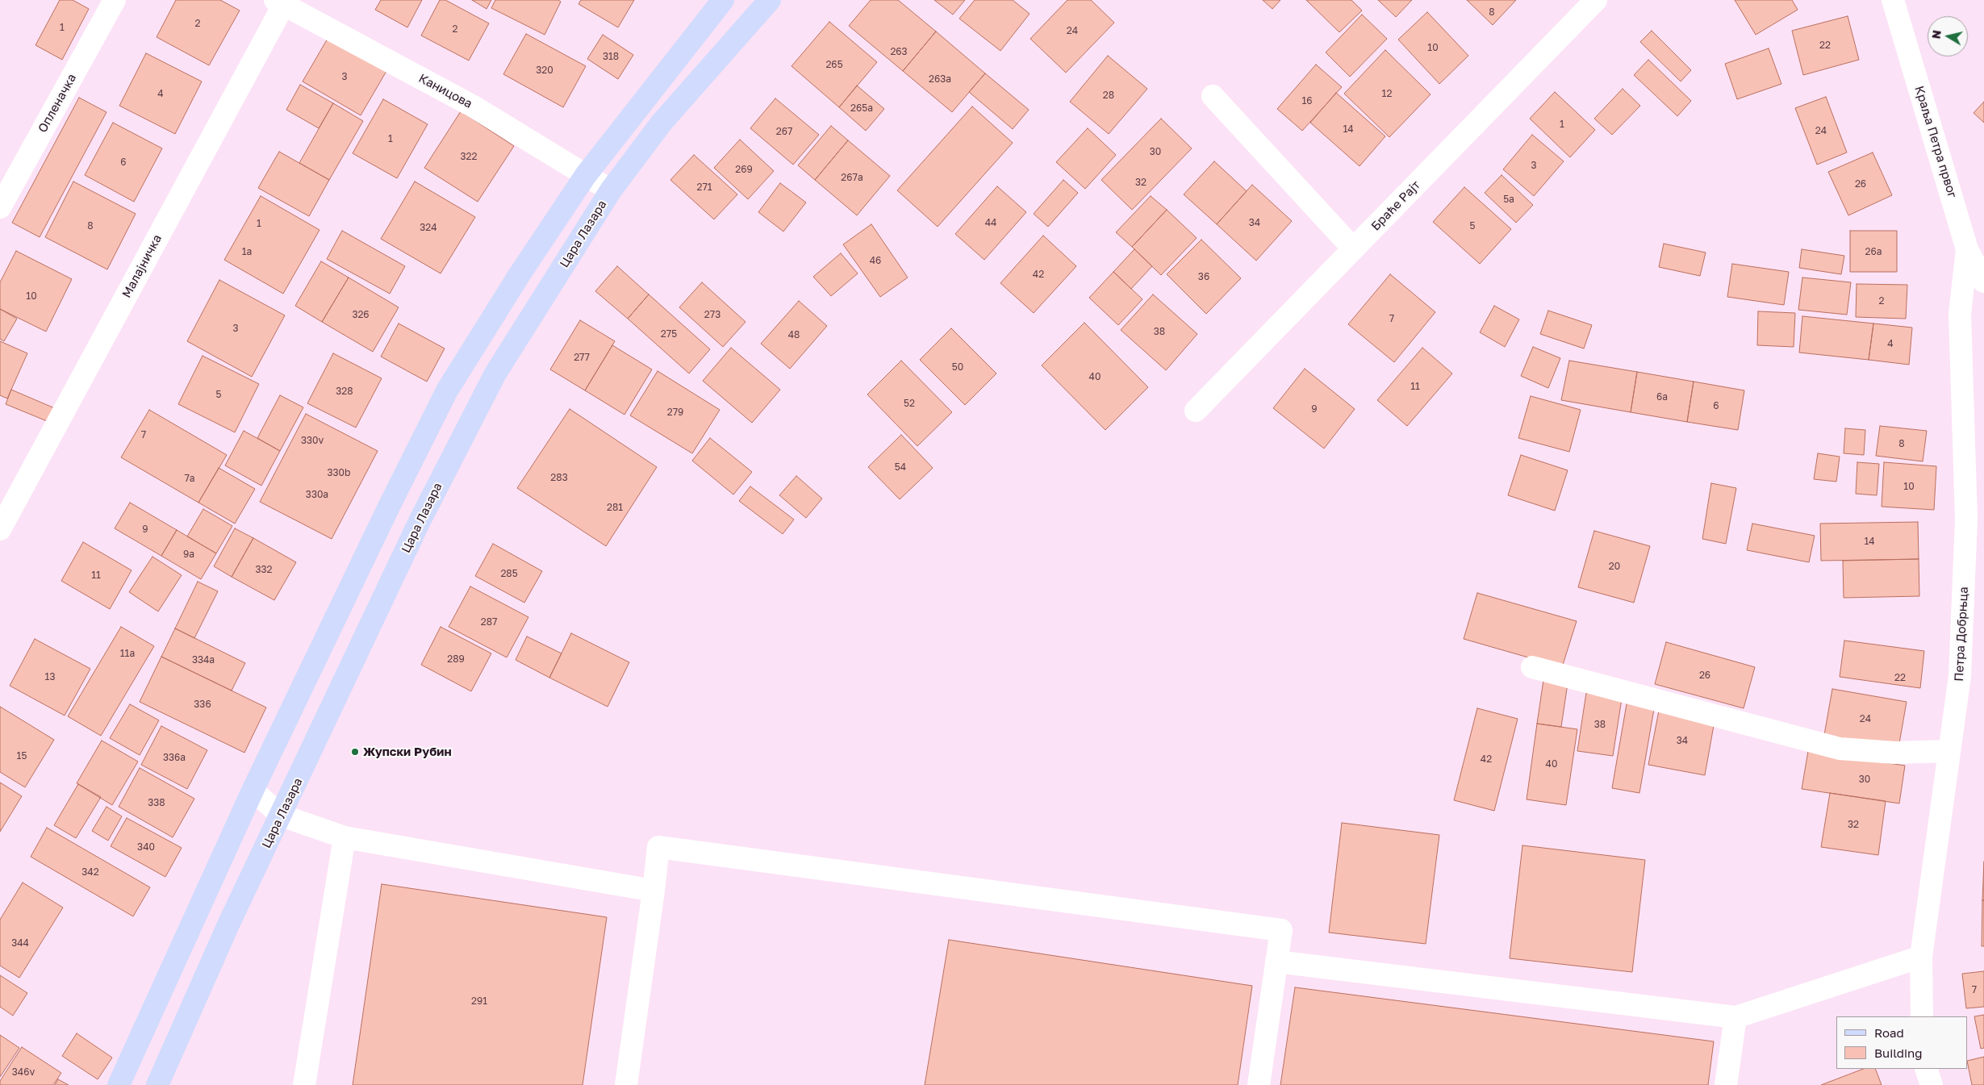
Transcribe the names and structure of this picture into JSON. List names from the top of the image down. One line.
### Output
{"streets":{"main road":["Цара Лазара"],"street":["Каницова","Опленачка","Краља Петра првог","Браће Рајт","Малајничка","Петра Добрњца"]},"crossings":[["Каницова","Цара Лазара"],["Каницова","Малајничка"],["Краља Петра првог","Петра Добрњца"]],"places":["Жупски Рубин"],"house_numbers":["8","2","1","2","24","22","10","263","318","265","320","3","263a","4","12","28","16","265a","1","14","24","267","1","30","322","6","3","269","267a","32","26","271","5a","44","34","1","8","5","324","1a","26a","46","42","36","10","2","326","273","7","3","38","275","48","4","277","50","40","11","328","5","6a","52","6","9","279","7","330v","8","54","330b","283","7a","10","330a","281","9","14","9a","20","332","285","11","287","11a","289","334a","26","13","22","336","24","38","34","15","336a","42","40","30","338","32","340","342","344","7","291","346v"],"legend":["Road","Building"],"north":"left"}
